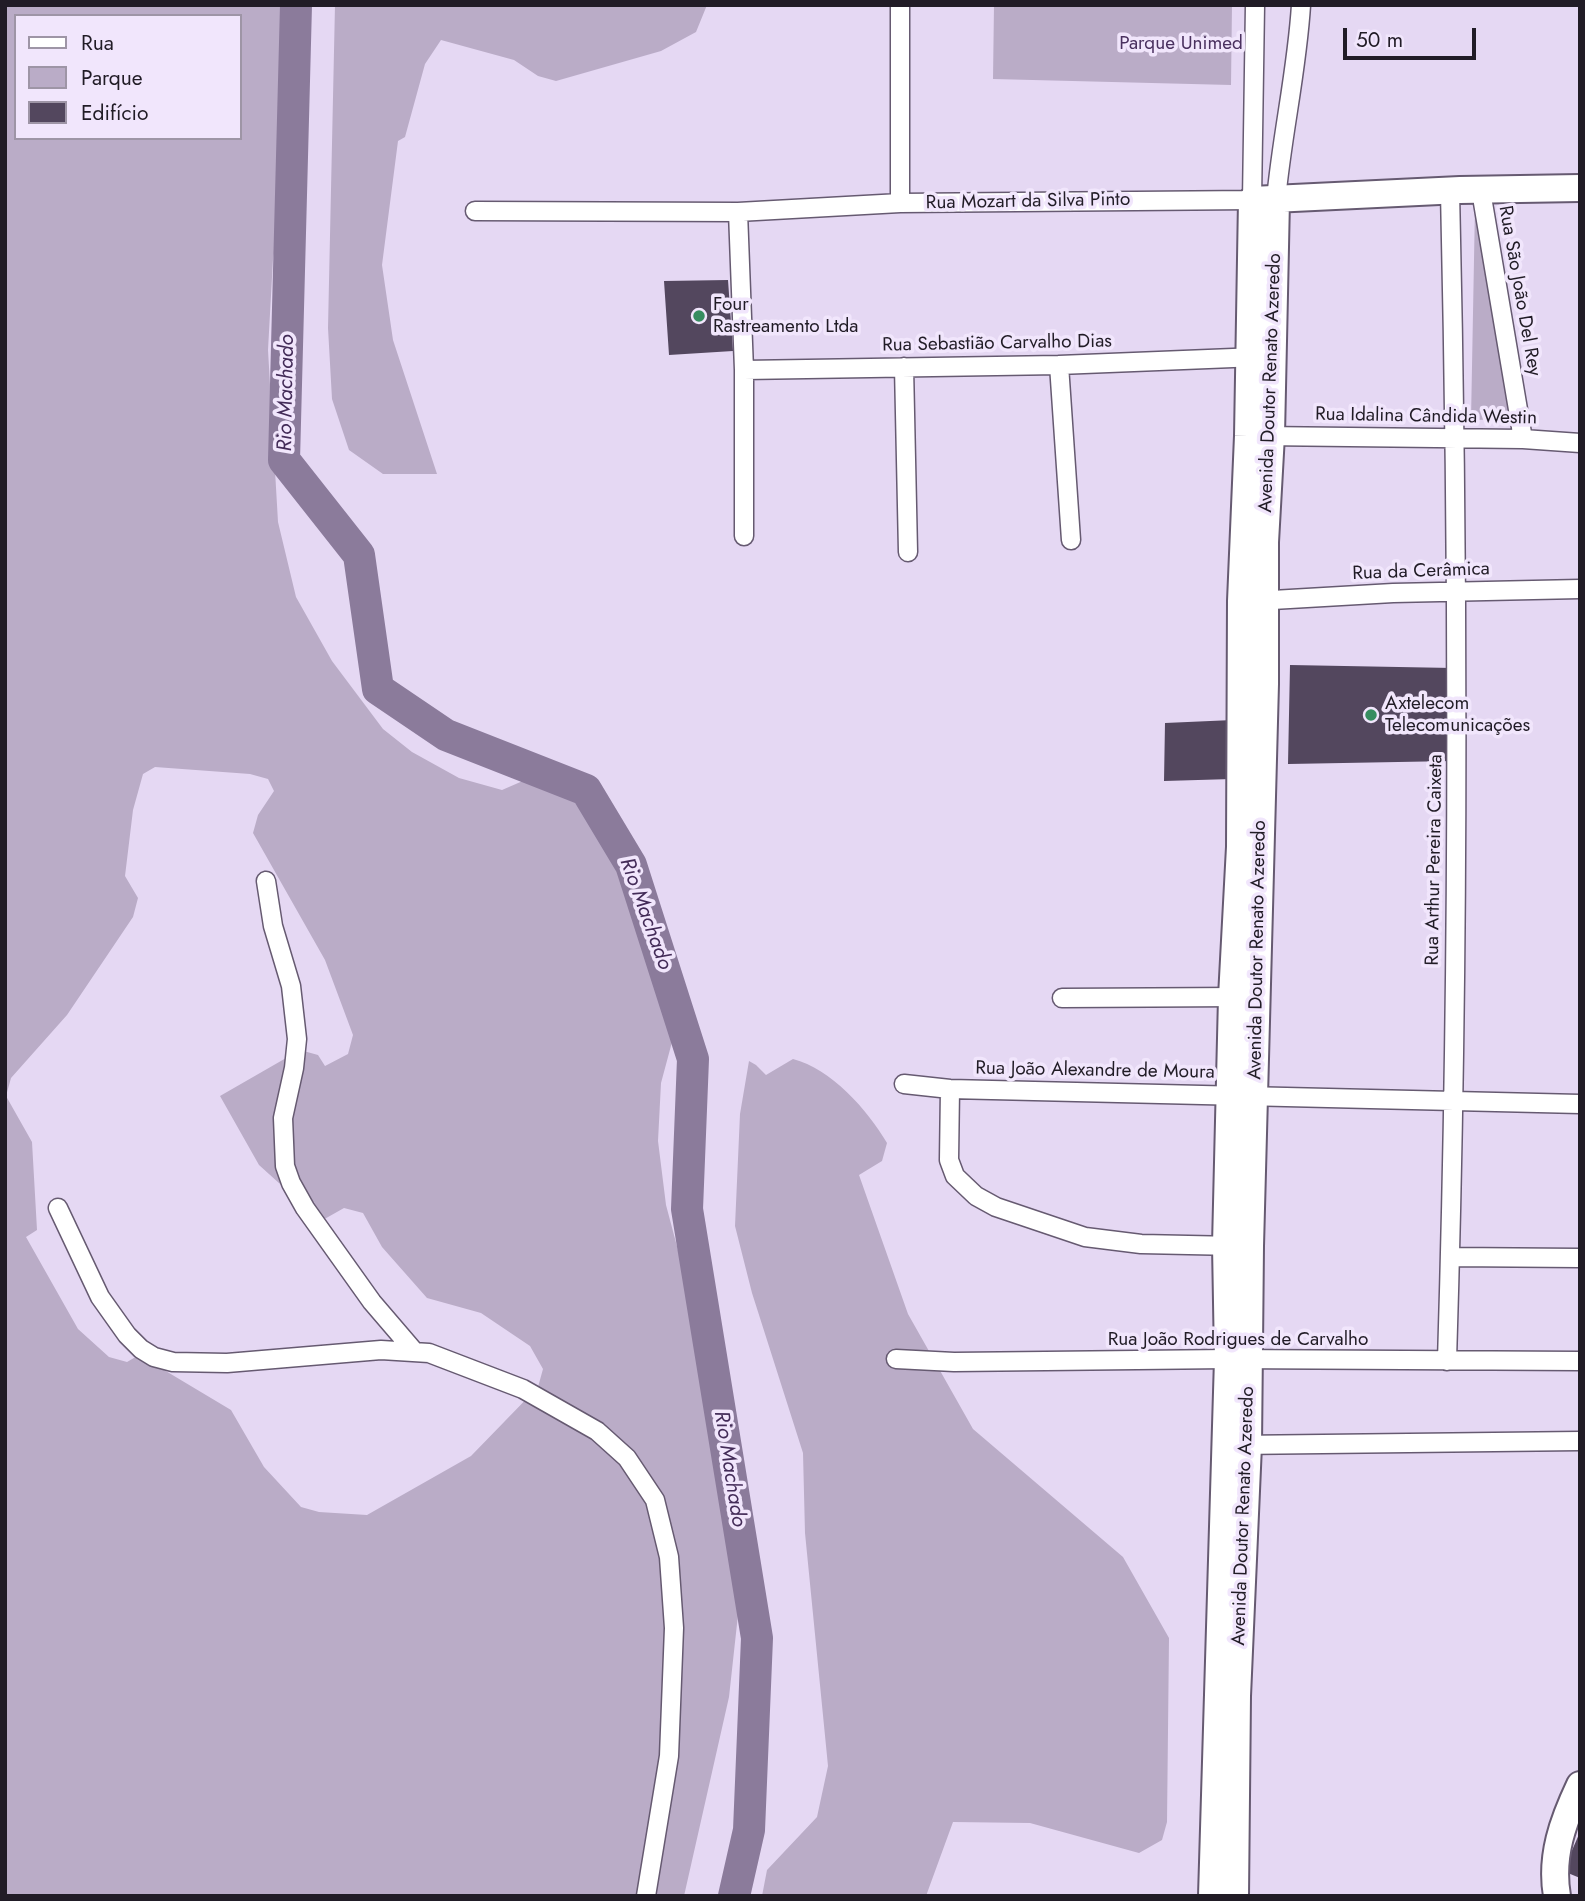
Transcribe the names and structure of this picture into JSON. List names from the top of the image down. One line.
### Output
{"streets":{"street":["Rua Mozart da Silva Pinto","Rua São João Del Rey","Rua Sebastião Carvalho Dias","Avenida Doutor Renato Azeredo","Rua Idalina Cândida Westin","Rua da Cerâmica","Rua Arthur Pereira Caixeta","Rua João Alexandre de Moura","Rua João Rodrigues de Carvalho"]},"crossings":[["Rua Mozart da Silva Pinto","Rua São João Del Rey"],["Rua Mozart da Silva Pinto","Avenida Doutor Renato Azeredo"],["Rua Mozart da Silva Pinto","Rua Arthur Pereira Caixeta"],["Rua São João Del Rey","Rua Idalina Cândida Westin"],["Rua Sebastião Carvalho Dias","Avenida Doutor Renato Azeredo"],["Avenida Doutor Renato Azeredo","Rua Idalina Cândida Westin"],["Avenida Doutor Renato Azeredo","Rua da Cerâmica"],["Avenida Doutor Renato Azeredo","Rua João Alexandre de Moura"],["Avenida Doutor Renato Azeredo","Rua João Rodrigues de Carvalho"],["Rua Idalina Cândida Westin","Rua Arthur Pereira Caixeta"],["Rua da Cerâmica","Rua Arthur Pereira Caixeta"],["Rua Arthur Pereira Caixeta","Rua João Alexandre de Moura"],["Rua Arthur Pereira Caixeta","Rua João Rodrigues de Carvalho"]],"water":["Rio Machado"],"parks":["Parque Unimed"],"places":["Four Rastreamento Ltda","Axtelecom Telecomunicações"],"legend":["Rua","Parque","Edifício"],"scale_bar":"50 m"}
